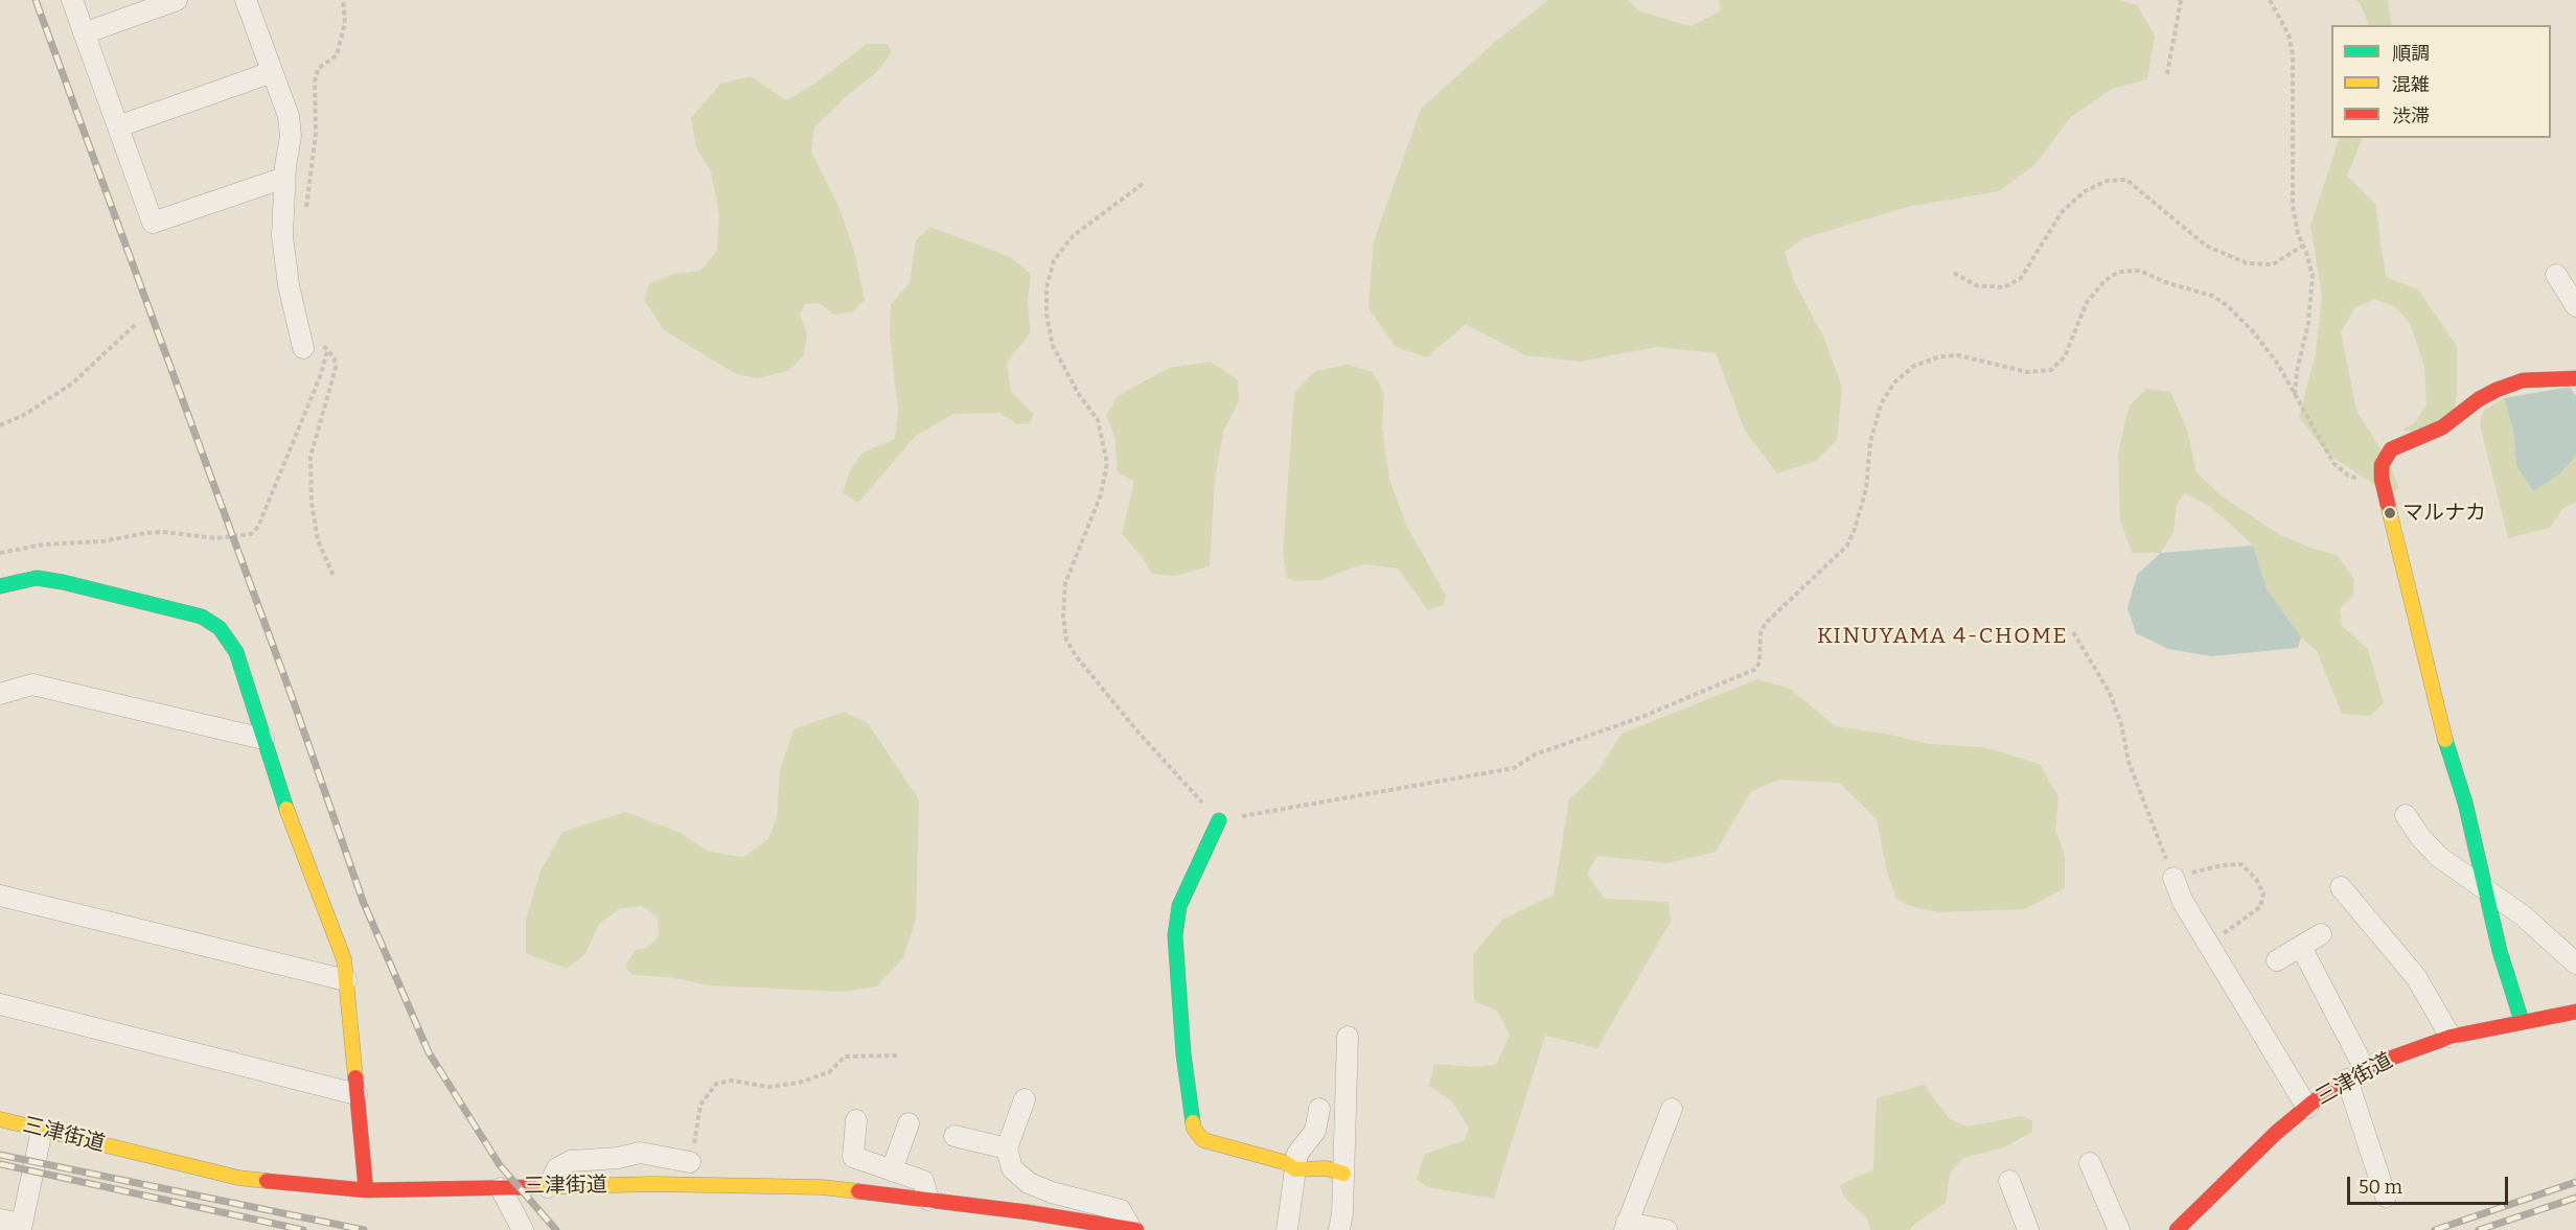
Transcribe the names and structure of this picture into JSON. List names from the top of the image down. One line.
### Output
{"streets":{"street":["三津街道"]},"districts":["KINUYAMA 4-CHOME"],"places":["マルナカ"],"legend":["順調","混雑","渋滞"],"scale_bar":"50 m"}
